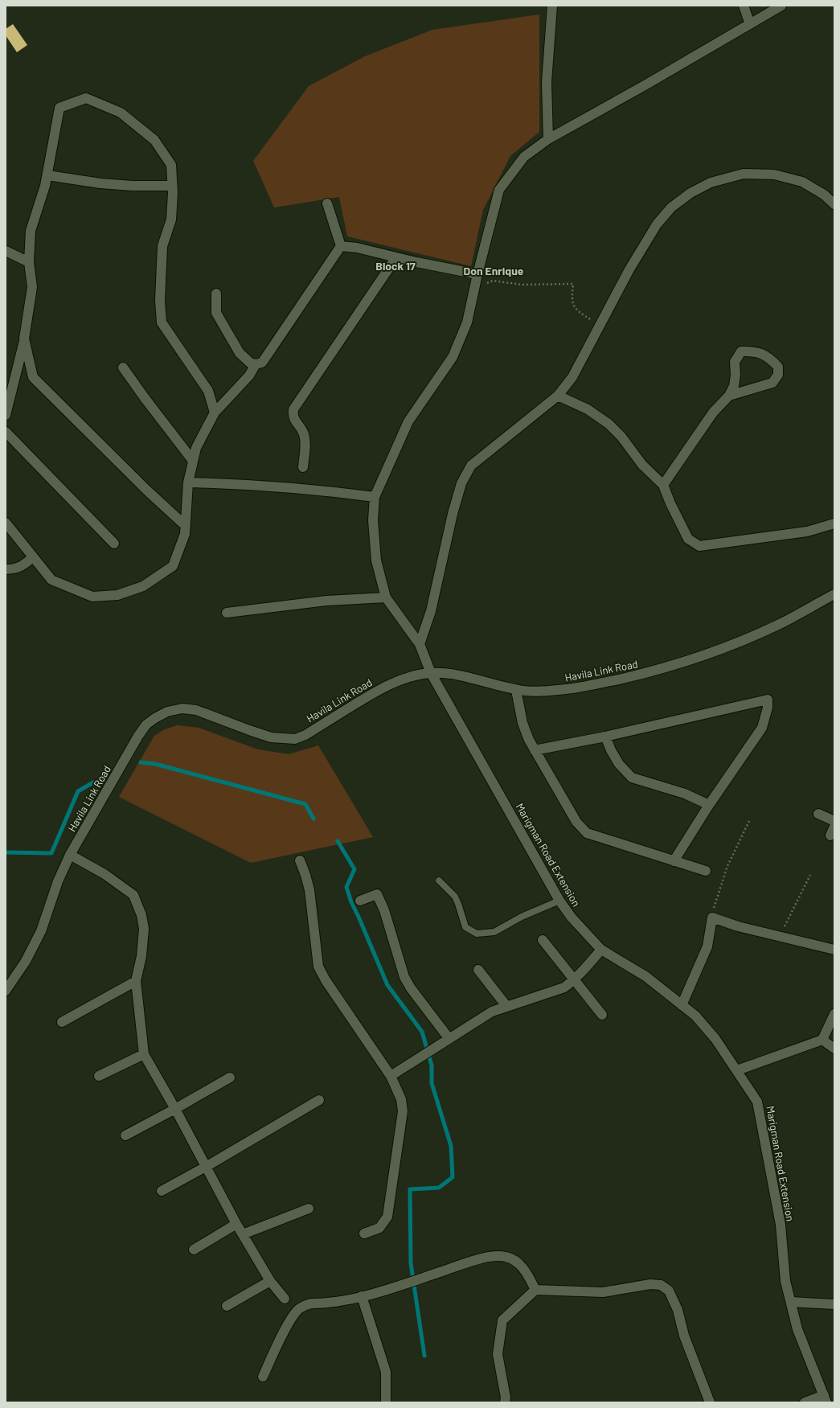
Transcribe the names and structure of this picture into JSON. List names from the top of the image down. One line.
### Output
{"streets":{"street":["Havila Link Road","Marigman Road Extension"]},"crossings":[["Havila Link Road","Marigman Road Extension"]],"districts":["Block 17","Don Enrique"]}
